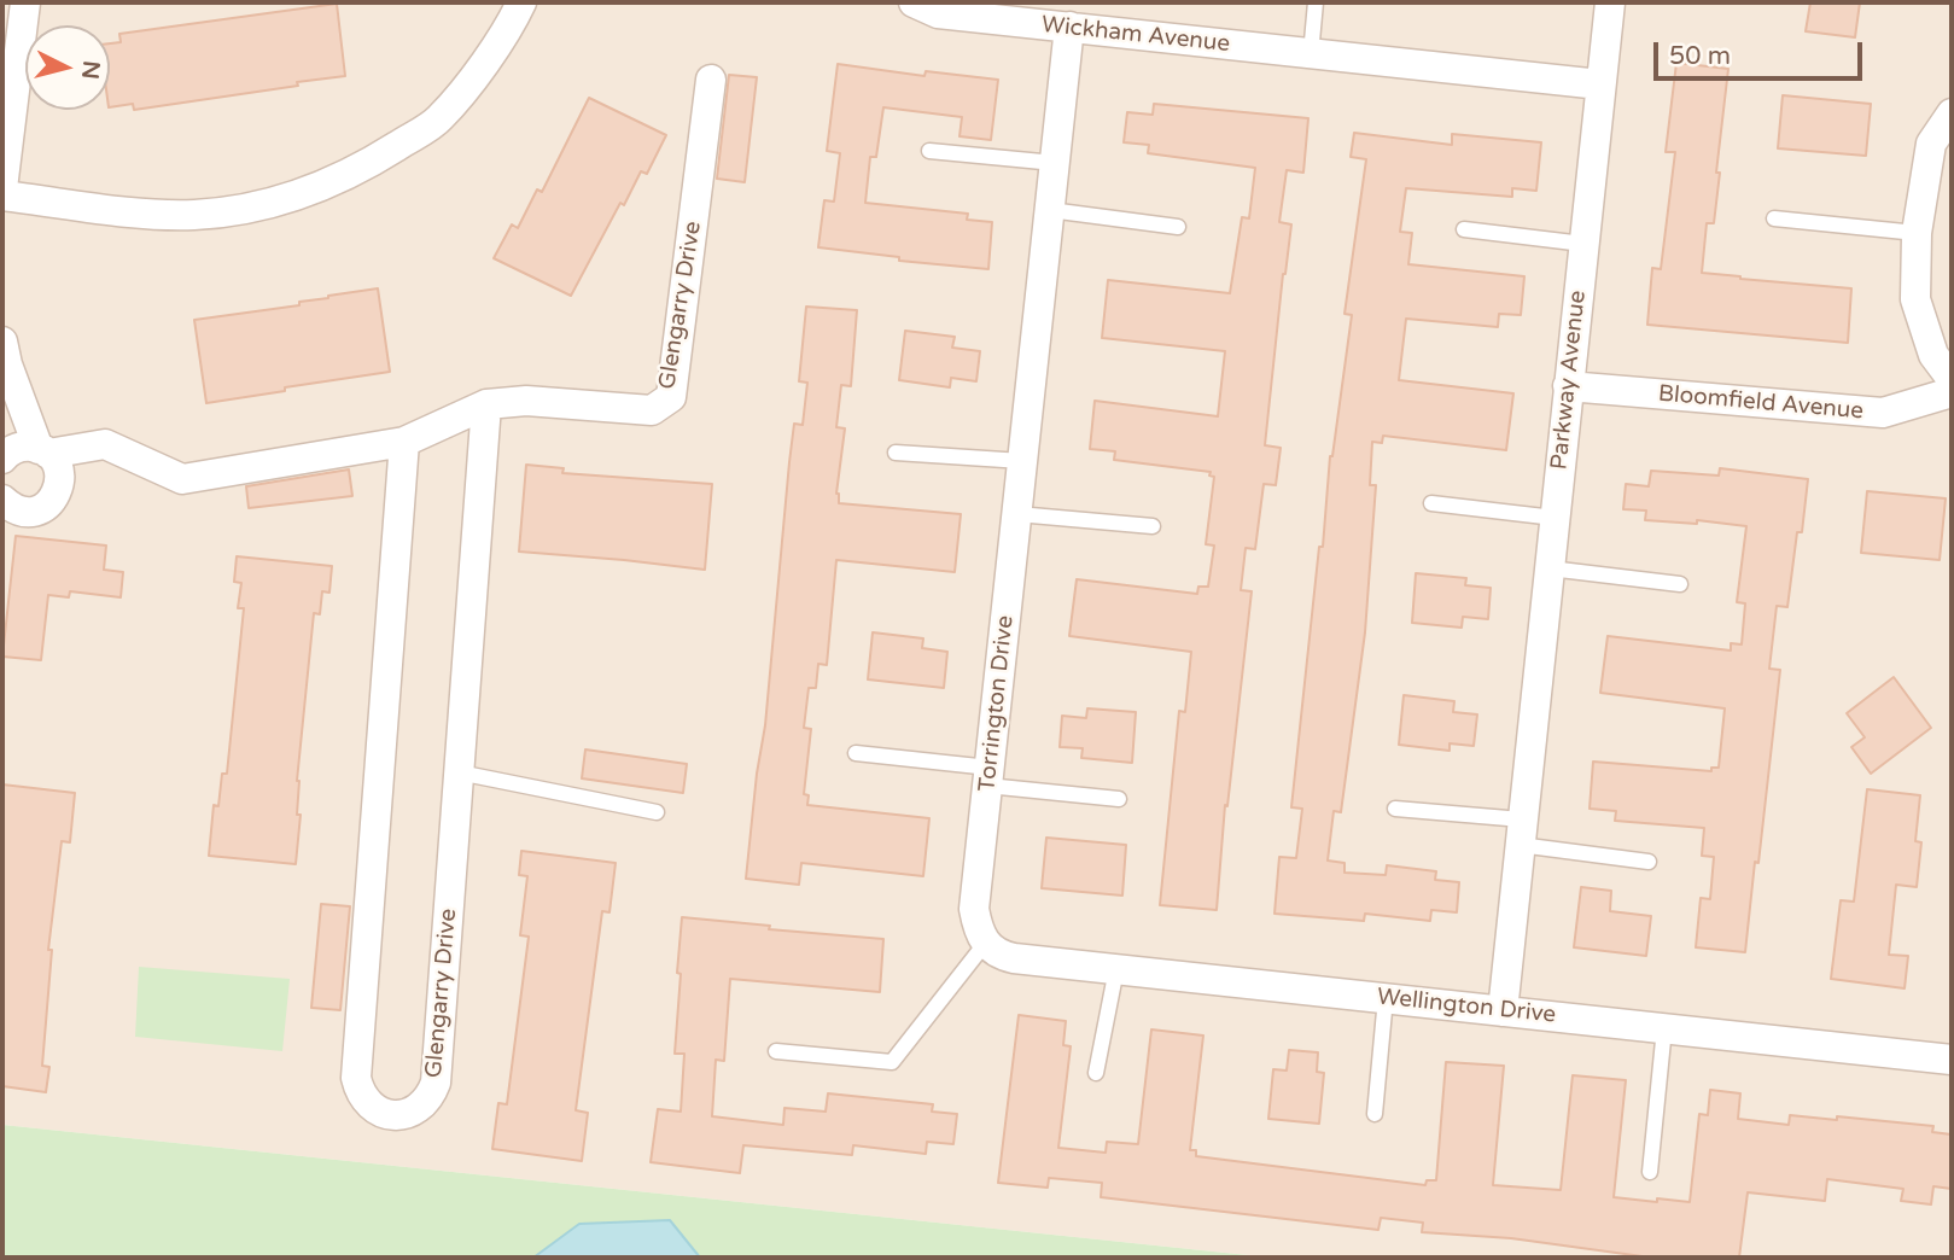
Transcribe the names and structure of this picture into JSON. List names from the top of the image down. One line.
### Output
{"streets":{"street":["Wickham Avenue","Glengarry Drive","Parkway Avenue","Bloomfield Avenue","Torrington Drive","Wellington Drive"]},"crossings":[["Wickham Avenue","Parkway Avenue"],["Wickham Avenue","Torrington Drive"],["Parkway Avenue","Bloomfield Avenue"],["Parkway Avenue","Wellington Drive"],["Torrington Drive","Wellington Drive"]],"scale_bar":"50 m","north":"right"}
